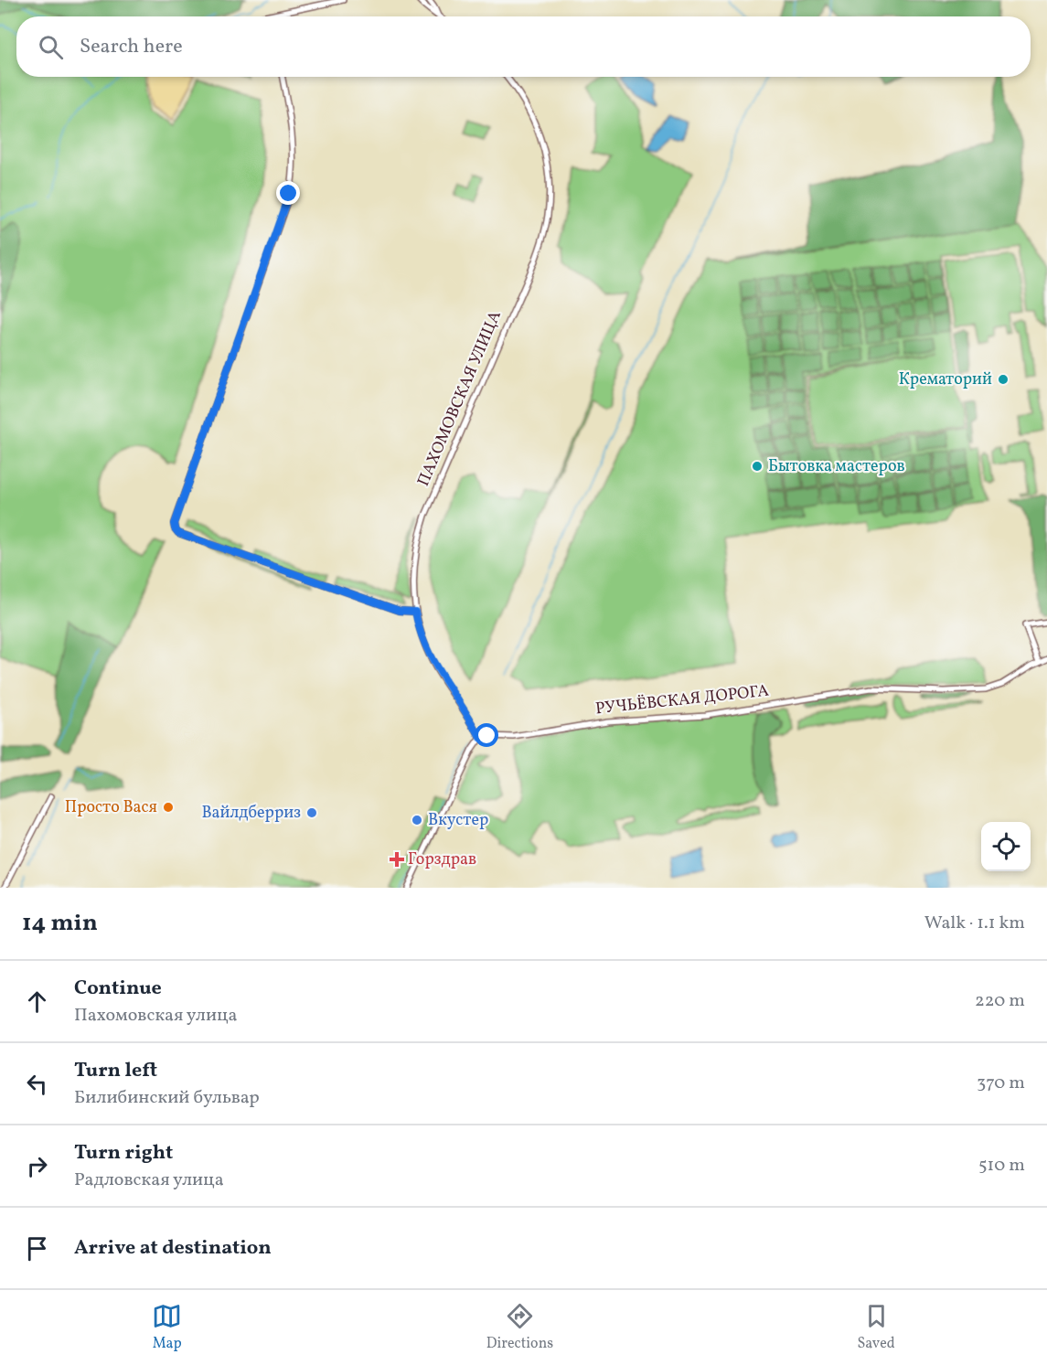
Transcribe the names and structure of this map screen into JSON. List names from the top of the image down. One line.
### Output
{"streets":{"street":["ПАХОМОВСКАЯ УЛИЦА","РУЧЬЁВСКАЯ ДОРОГА"]},"crossings":[["ПАХОМОВСКАЯ УЛИЦА","РУЧЬЁВСКАЯ ДОРОГА"]],"places":{"other":["Крематорий","Бытовка мастеров","Просто Вася","Вайлдберриз","Вкустер"],"health":["Горздрав"]},"page":{"search":"Search here","heading":["14 min","Walk · 1.1 km"],"list":[["Continue","Пахомовская улица","220 m"],["Turn left","Билибинский бульвар","370 m"],["Turn right","Радловская улица","510 m"],"Arrive at destination"],"nav":["Map","Directions","Saved"]}}
